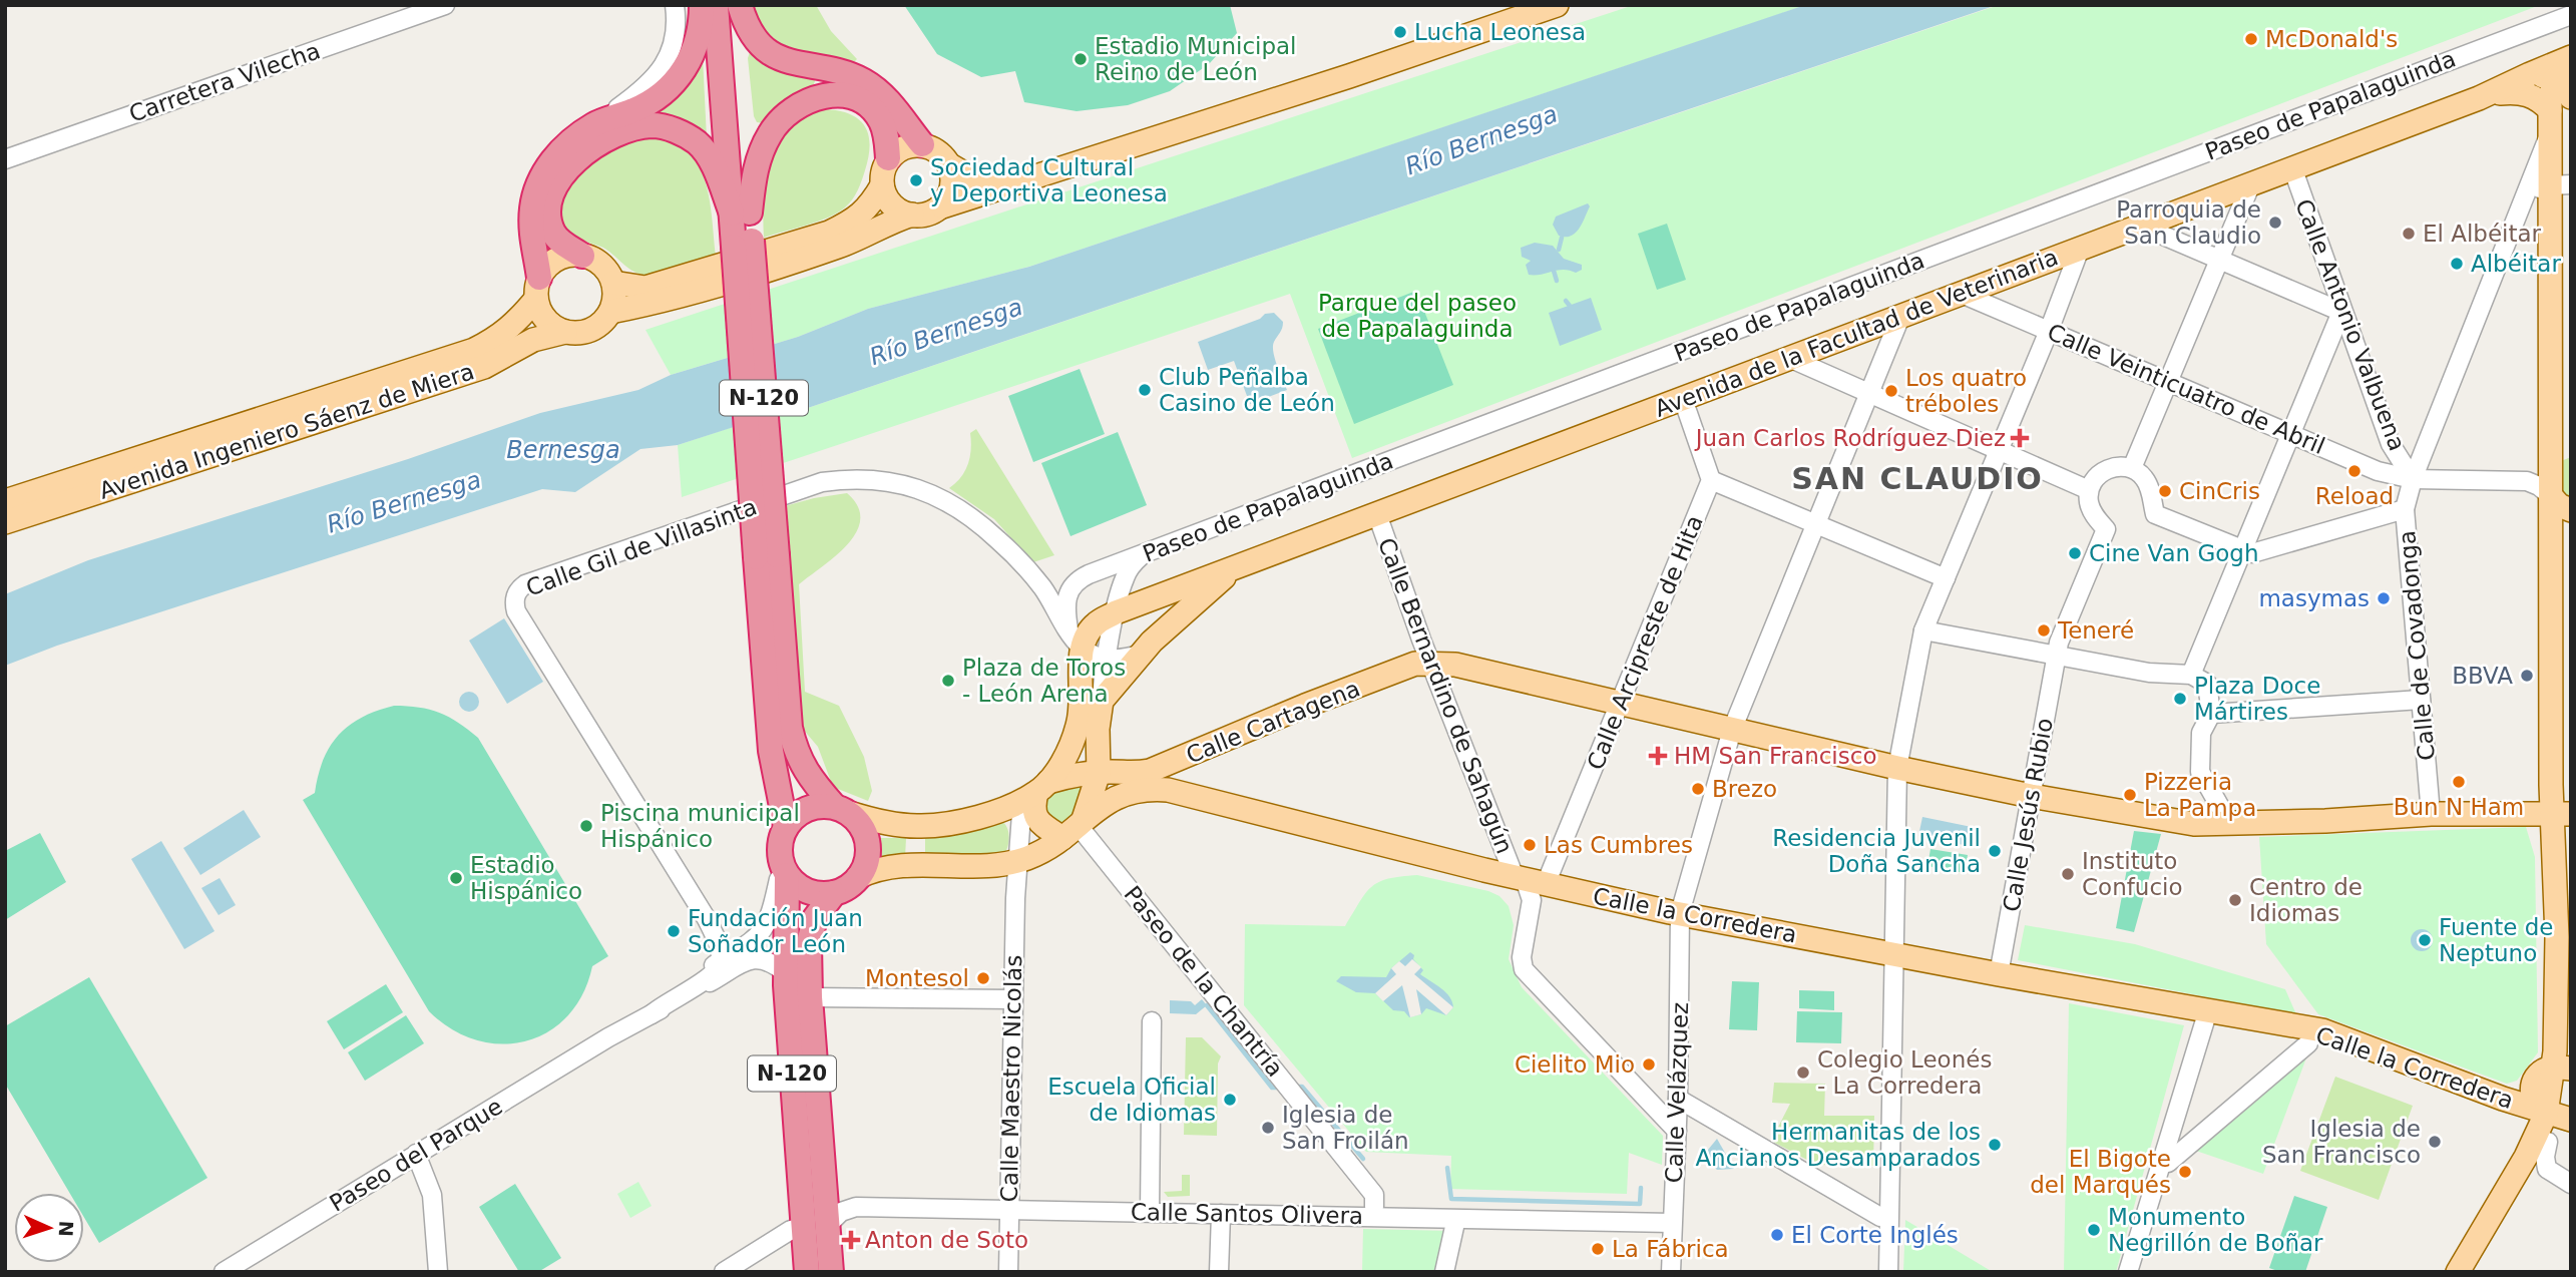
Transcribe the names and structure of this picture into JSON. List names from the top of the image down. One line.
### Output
{"streets":{"highway":["N-120"],"main road":["Avenida de la Facultad de Veterinaria","Avenida Ingeniero Sáenz de Miera","Calle Cartagena","Calle la Corredera"],"street":["Carretera Vilecha","Paseo de Papalaguinda","Calle Antonio Valbuena","Calle Veinticuatro de Abril","Calle Gil de Villasinta","Calle Arcipreste de Hita","Calle de Covadonga","Calle Bernardino de Sahagún","Calle Jesús Rubio","Paseo de la Chantría","Calle Maestro Nicolás","Calle Velázquez","Paseo del Parque","Calle Santos Olivera"]},"crossings":[["Paseo de Papalaguinda","Avenida de la Facultad de Veterinaria"],["Paseo de Papalaguinda","Calle Gil de Villasinta"],["Calle Antonio Valbuena","Avenida de la Facultad de Veterinaria"],["Calle Antonio Valbuena","Calle Veinticuatro de Abril"],["Calle Antonio Valbuena","Calle de Covadonga"],["Avenida de la Facultad de Veterinaria","Calle Veinticuatro de Abril"],["Avenida de la Facultad de Veterinaria","Calle Gil de Villasinta"],["Avenida de la Facultad de Veterinaria","Calle Bernardino de Sahagún"],["Avenida de la Facultad de Veterinaria","Calle Velázquez"],["Calle Veinticuatro de Abril","Calle de Covadonga"],["N-120","Calle la Corredera"],["N-120","Paseo del Parque"],["N-120","Calle Santos Olivera"],["Calle Gil de Villasinta","Paseo del Parque"],["Calle Arcipreste de Hita","Calle Bernardino de Sahagún"],["Calle Arcipreste de Hita","Calle Cartagena"],["Calle Arcipreste de Hita","Calle la Corredera"],["Calle de Covadonga","Calle Cartagena"],["Calle Bernardino de Sahagún","Calle Cartagena"],["Calle Bernardino de Sahagún","Calle la Corredera"],["Calle Bernardino de Sahagún","Calle Velázquez"],["Calle Cartagena","Calle Jesús Rubio"],["Calle Cartagena","Calle Maestro Nicolás"],["Calle Cartagena","Calle Velázquez"],["Calle Jesús Rubio","Calle la Corredera"],["Calle la Corredera","Paseo de la Chantría"],["Calle la Corredera","Calle Maestro Nicolás"],["Calle la Corredera","Calle Velázquez"],["Calle la Corredera","Paseo del Parque"],["Calle Maestro Nicolás","Calle Santos Olivera"],["Calle Velázquez","Calle Santos Olivera"]],"districts":["SAN CLAUDIO"],"water":["Río Bernesga","Bernesga"],"parks":["Parque del paseo de Papalaguinda"],"places":{"other":["Lucha Leonesa","McDonald's","Estadio Municipal Reino de León","Sociedad Cultural y Deportiva Leonesa","Parroquia de San Claudio","El Albéitar","Albéitar","Club Peñalba Casino de León","Los quatro tréboles","Reload","CinCris","Cine Van Gogh","masymas","Teneré","BBVA","Plaza de Toros - León Arena","Plaza Doce Mártires","Bun N Ham","Brezo","Pizzeria La Pampa","Piscina municipal Hispánico","Las Cumbres","Residencia Juvenil Doña Sancha","Instituto Confucio","Estadio Hispánico","Centro de Idiomas","Fundación Juan Soñador León","Fuente de Neptuno","Montesol","Cielito Mio","Colegio Leonés - La Corredera","Escuela Oficial de Idiomas","Iglesia de San Froilán","Iglesia de San Francisco","Hermanitas de los Ancianos Desamparados","El Bigote del Marqués","Monumento Negrillón de Boñar","El Corte Inglés","La Fábrica"],"health":["Juan Carlos Rodríguez Diez","HM San Francisco","Anton de Soto"]},"north":"right"}
